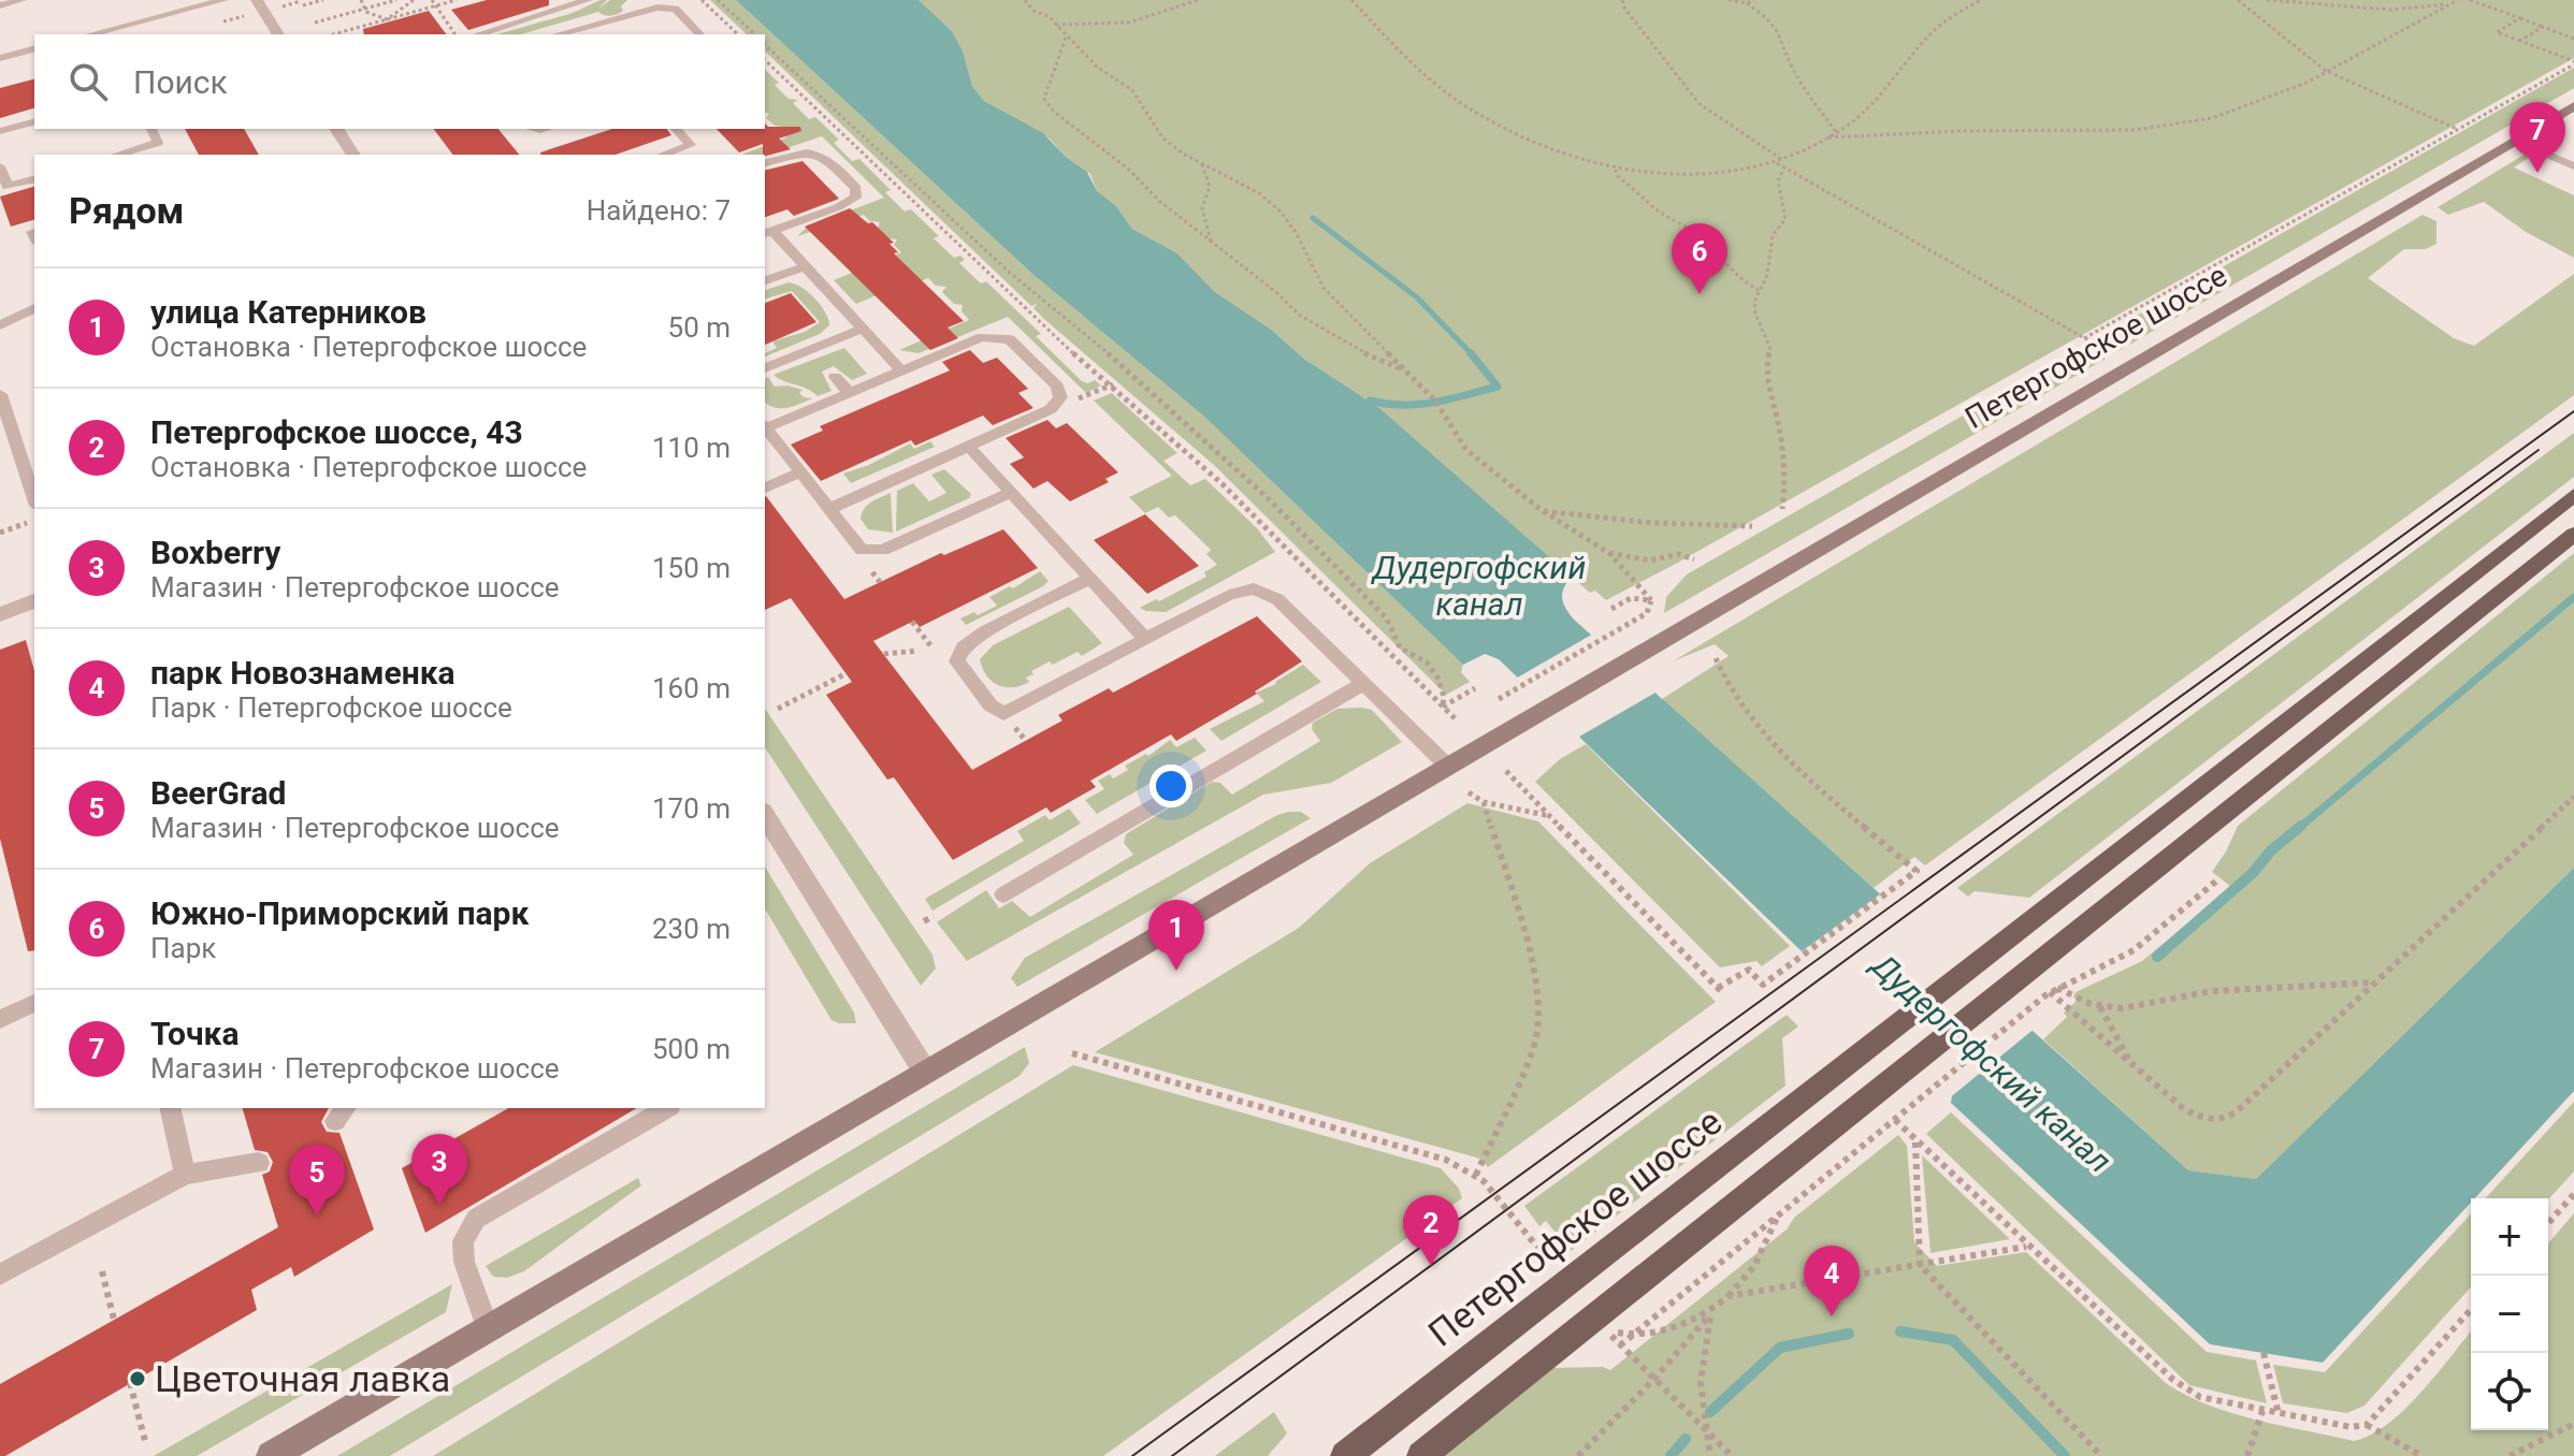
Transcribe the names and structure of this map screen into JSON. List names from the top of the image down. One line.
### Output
{"streets":{"main road":["Петергофское шоссе"]},"water":["Дудергофский канал"],"places":["Цветочная лавка"],"page":{"search":"Поиск","pins":["7","6","1","3","5","2","4"],"heading":["Рядом","Найдено: 7"],"list":[{"mark":"1","name":"улица Катерников","note":"Остановка · Петергофское шоссе","value":"50 m"},{"mark":"2","name":"Петергофское шоссе, 43","note":"Остановка · Петергофское шоссе","value":"110 m"},{"mark":"3","name":"Boxberry","note":"Магазин · Петергофское шоссе","value":"150 m"},{"mark":"4","name":"парк Новознаменка","note":"Парк · Петергофское шоссе","value":"160 m"},{"mark":"5","name":"BeerGrad","note":"Магазин · Петергофское шоссе","value":"170 m"},{"mark":"6","name":"Южно-Приморский парк","note":"Парк","value":"230 m"},{"mark":"7","name":"Точка","note":"Магазин · Петергофское шоссе","value":"500 m"}],"map_buttons":["+","−"]}}
